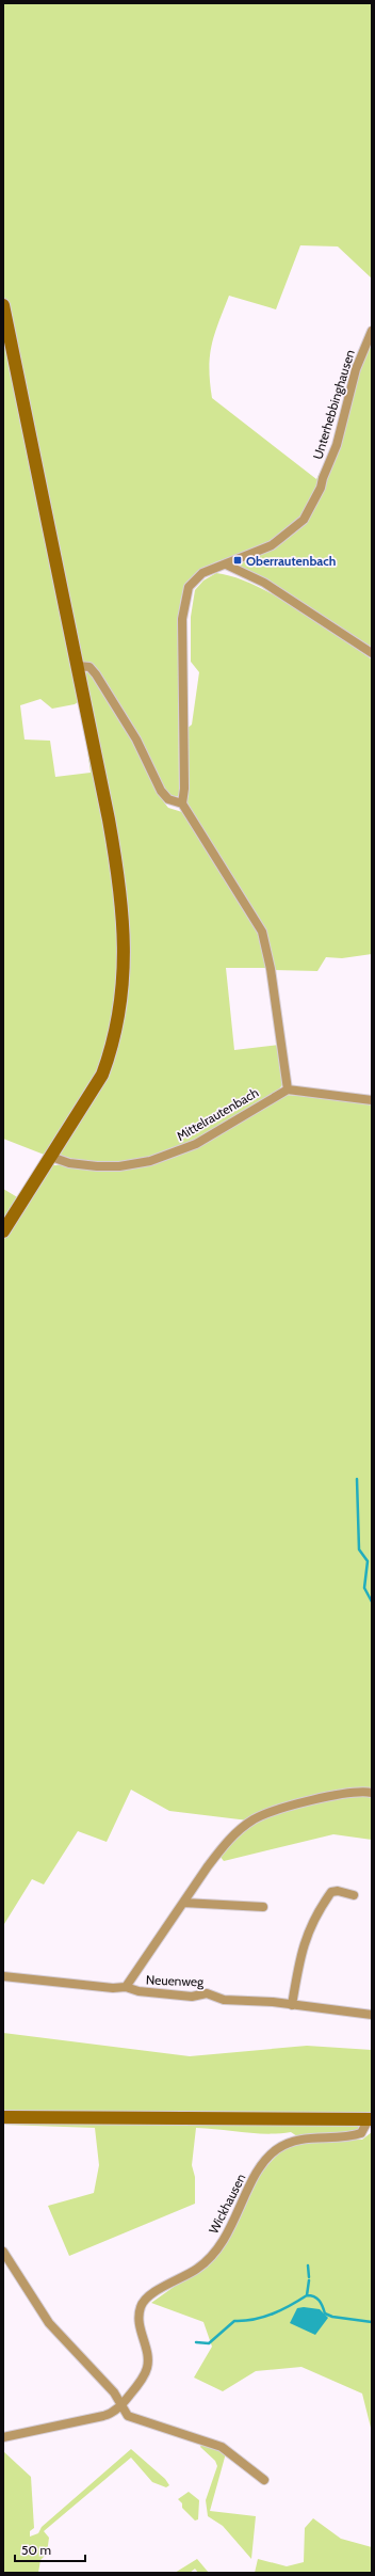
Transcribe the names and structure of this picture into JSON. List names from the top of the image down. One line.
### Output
{"streets":{"street":["Unterhebbinghausen","Mittelrautenbach","Neuenweg","Wickhausen"]},"places":{"transit":["Oberrautenbach"]},"scale_bar":"50 m"}
